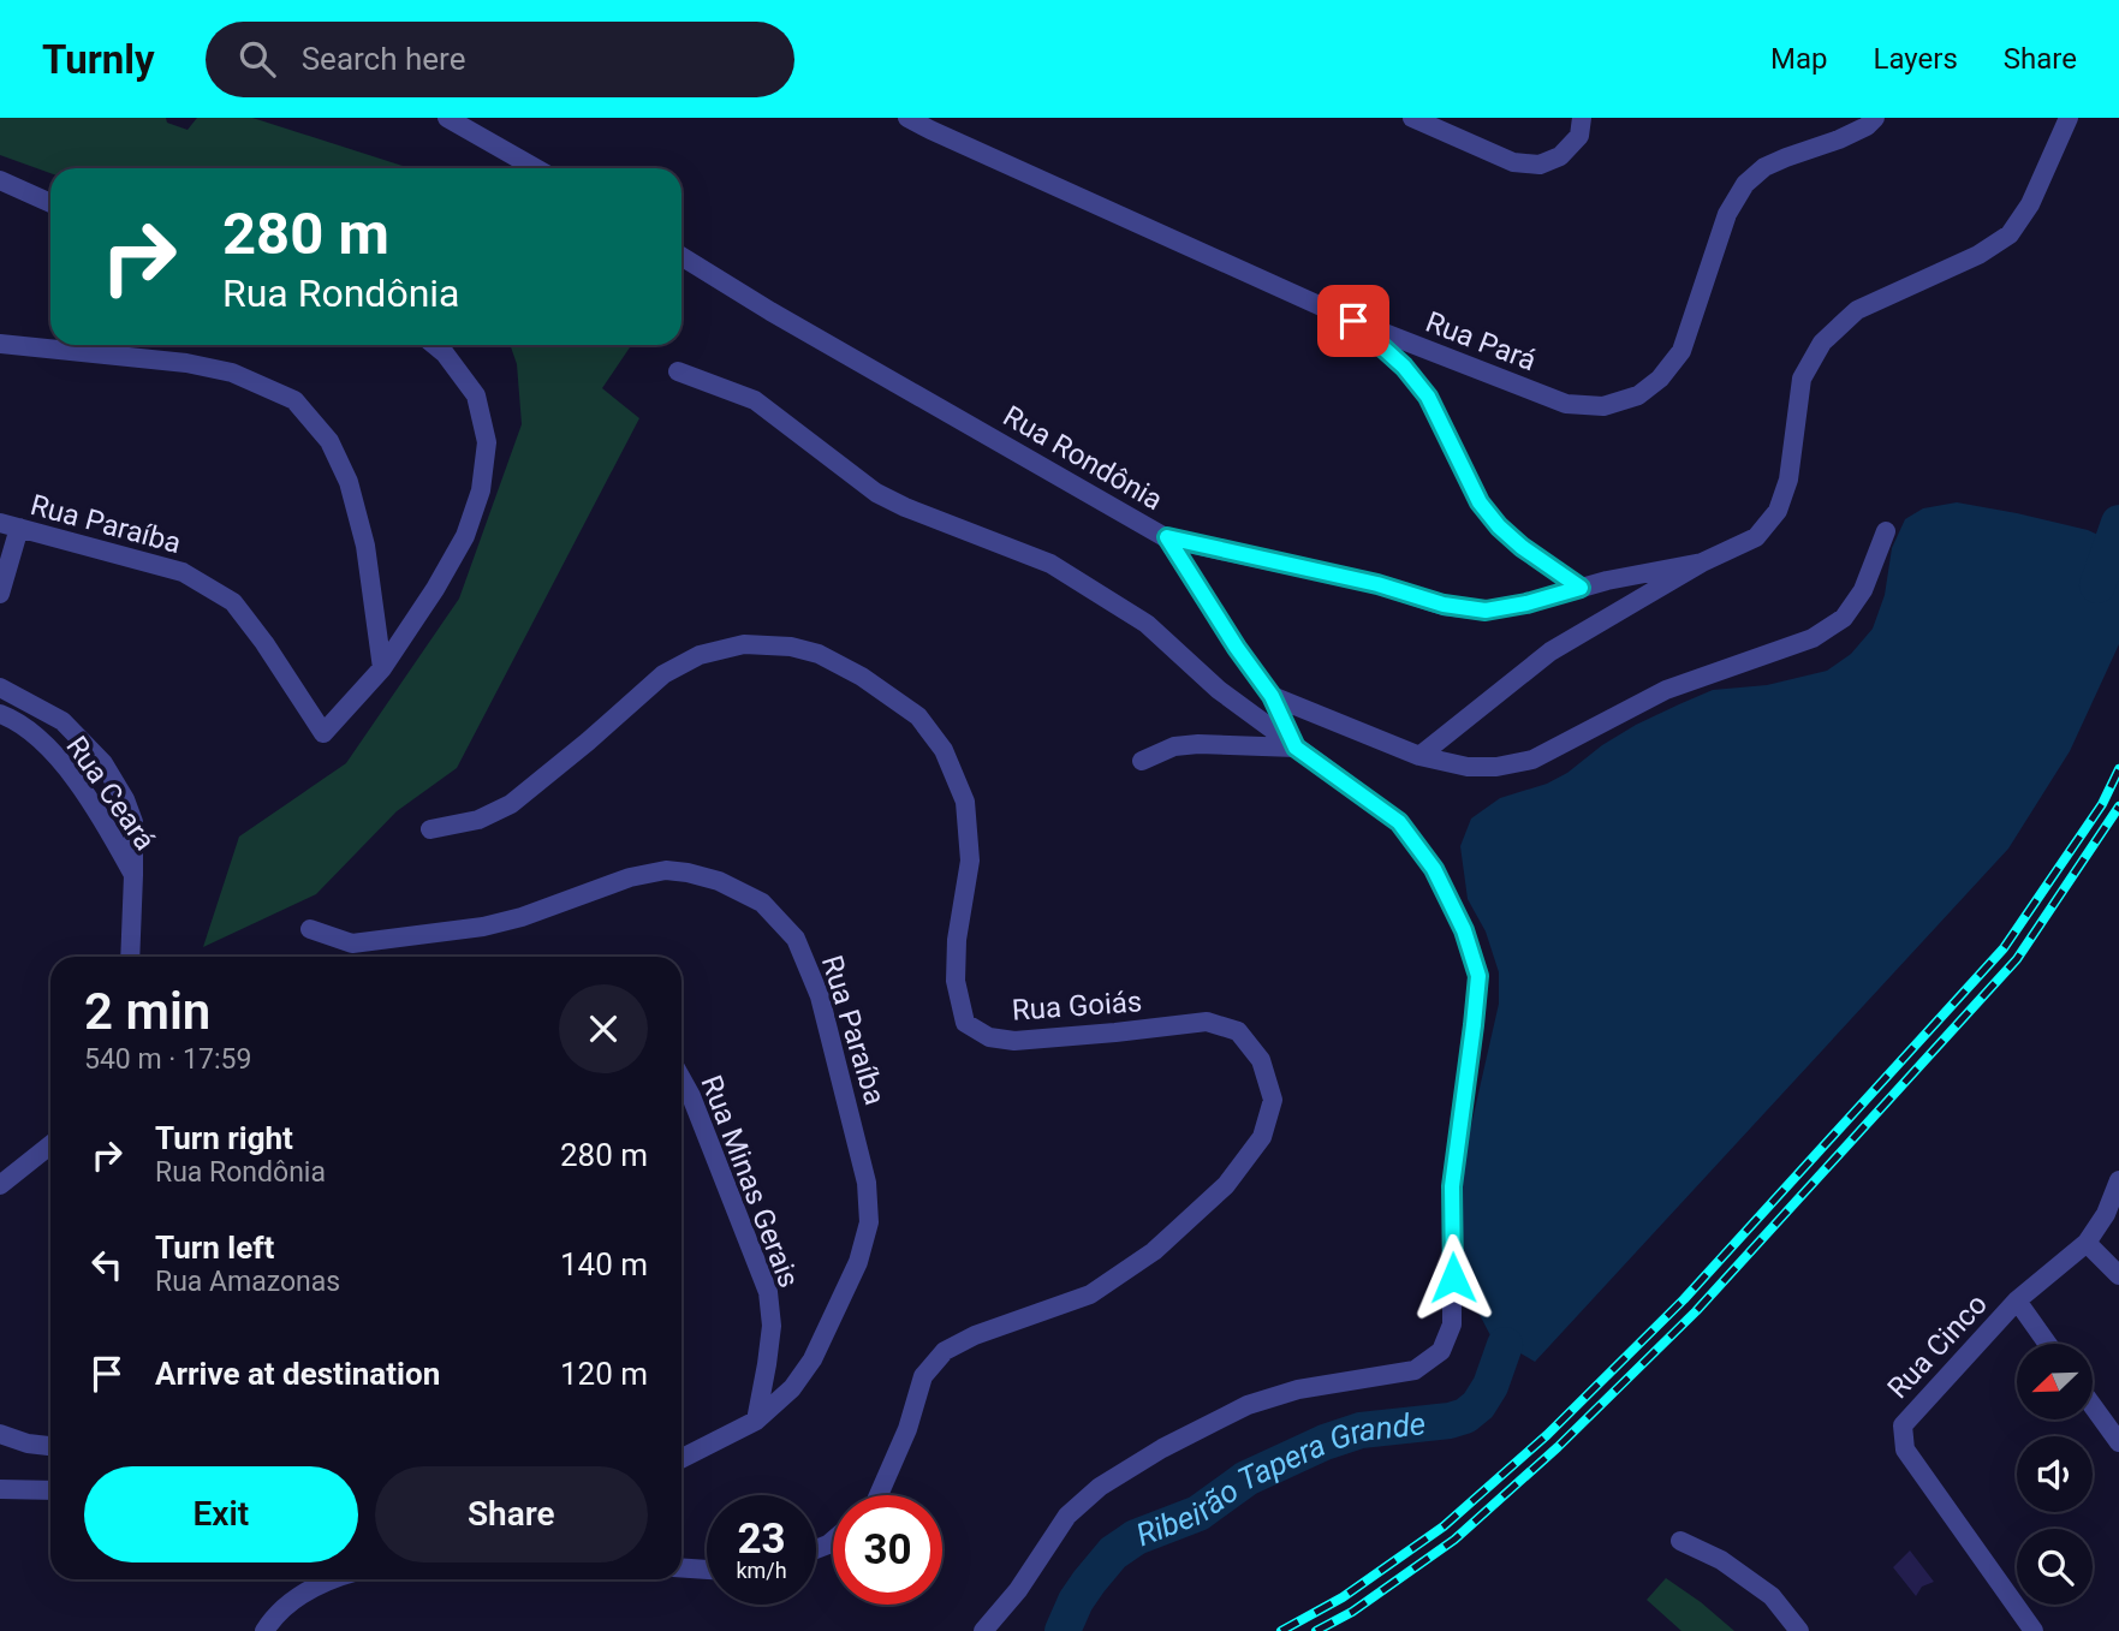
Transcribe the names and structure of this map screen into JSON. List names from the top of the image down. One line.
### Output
{"streets":{"street":["Rua Pará","Rua Rondônia","Rua Paraíba","Rua Ceará","Rua Goiás","Rua Minas Gerais","Rua Cinco"]},"crossings":[["Rua Paraíba","Rua Minas Gerais"]],"water":["Ribeirão Tapera Grande"],"north":"bottom left","page":{"header":"Turnly","search":"Search here","nav":["Map","Layers","Share"],"turn":["280 m","Rua Rondônia"],"heading":["2 min","540 m · 17:59"],"list":[{"name":"Turn right","note":"Rua Rondônia","value":"280 m"},{"name":"Turn left","note":"Rua Amazonas","value":"140 m"},{"name":"Arrive at destination","value":"120 m"}],"buttons":["Exit","Share"],"speed":"23 km/h","limit":"30"}}
